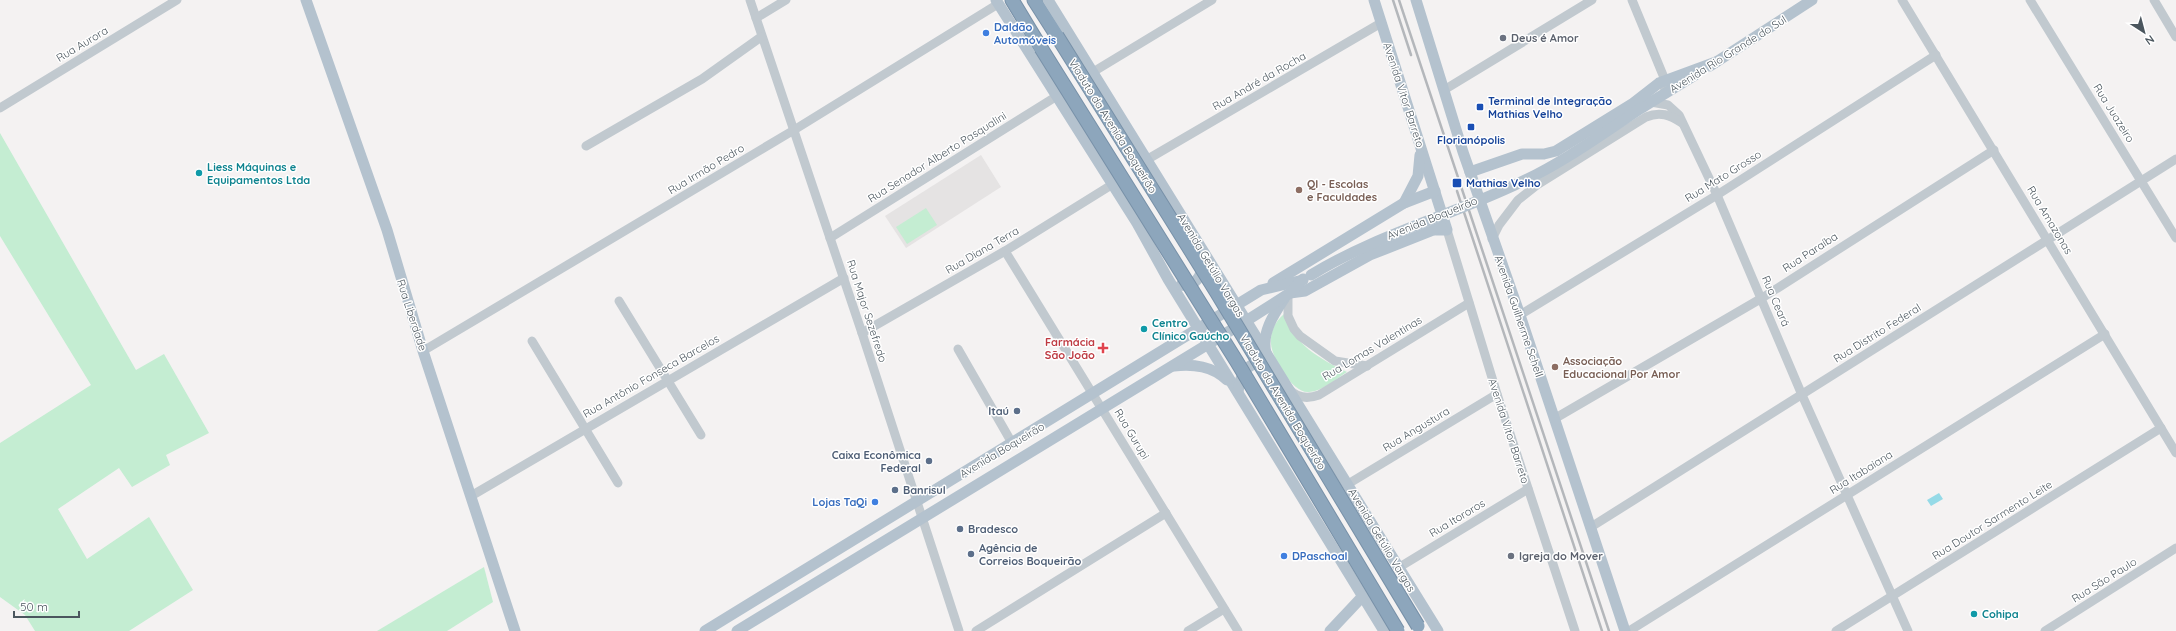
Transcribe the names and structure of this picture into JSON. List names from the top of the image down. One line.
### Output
{"streets":{"highway":["Viaduto da Avenida Boqueirão"],"main road":["Avenida Rio Grande do Sul","Avenida Vitor Barreto","Avenida Boqueirão","Avenida Getúlio Vargas","Rua Liberdade","Avenida Guilherme Schell"],"street":["Rua Aurora","Rua André da Rocha","Rua Juazeiro","Rua Senador Alberto Pasqualini","Rua Irmão Pedro","Rua Mato Grosso","Rua Amazonas","Rua Diana Terra","Rua Paraíba","Rua Ceará","Rua Major Sezefredo","Rua Distrito Federal","Rua Lomas Valentinas","Rua Antônio Fonseca Barcelos","Rua Angustura","Rua Gurupi","Rua Itabaiana","Rua Itororos","Rua Doutor Sarmento Leite","Rua São Paulo"]},"crossings":[["Avenida Rio Grande do Sul","Avenida Boqueirão"],["Avenida Rio Grande do Sul","Rua Ceará"],["Rua André da Rocha","Avenida Vitor Barreto"],["Rua André da Rocha","Avenida Getúlio Vargas"],["Avenida Vitor Barreto","Rua Lomas Valentinas"],["Avenida Vitor Barreto","Rua Angustura"],["Avenida Vitor Barreto","Rua Itororos"],["Rua Juazeiro","Rua Distrito Federal"],["Rua Senador Alberto Pasqualini","Rua Major Sezefredo"],["Rua Irmão Pedro","Rua Major Sezefredo"],["Rua Irmão Pedro","Rua Liberdade"],["Rua Mato Grosso","Rua Amazonas"],["Rua Mato Grosso","Rua Ceará"],["Rua Mato Grosso","Avenida Guilherme Schell"],["Avenida Boqueirão","Avenida Getúlio Vargas"],["Avenida Boqueirão","Rua Ceará"],["Avenida Boqueirão","Rua Major Sezefredo"],["Avenida Boqueirão","Rua Gurupi"],["Rua Amazonas","Rua Paraíba"],["Rua Amazonas","Rua Distrito Federal"],["Rua Amazonas","Rua Itabaiana"],["Rua Amazonas","Rua Doutor Sarmento Leite"],["Rua Diana Terra","Rua Major Sezefredo"],["Rua Diana Terra","Rua Gurupi"],["Rua Paraíba","Rua Ceará"],["Rua Paraíba","Avenida Guilherme Schell"],["Avenida Getúlio Vargas","Rua Lomas Valentinas"],["Avenida Getúlio Vargas","Rua Angustura"],["Avenida Getúlio Vargas","Rua Itororos"],["Rua Ceará","Rua Distrito Federal"],["Rua Ceará","Rua Itabaiana"],["Rua Ceará","Rua Doutor Sarmento Leite"],["Rua Major Sezefredo","Rua Antônio Fonseca Barcelos"],["Rua Liberdade","Rua Antônio Fonseca Barcelos"],["Avenida Guilherme Schell","Rua Distrito Federal"]],"places":{"other":["Daldão Automóveis","Deus é Amor","Liess Máquinas e Equipamentos Ltda","QI - Escolas e Faculdades","Centro Clínico Gaúcho","Associação Educacional Por Amor","Itaú","Caixa Econômica Federal","Banrisul","Lojas TaQi","Bradesco","Agência de Correios Boqueirão","DPaschoal","Igreja do Mover","Cohipa"],"transit":["Terminal de Integração Mathias Velho","Florianópolis","Mathias Velho"],"health":["Farmácia São João"]},"scale_bar":"50 m","north":"bottom right"}
